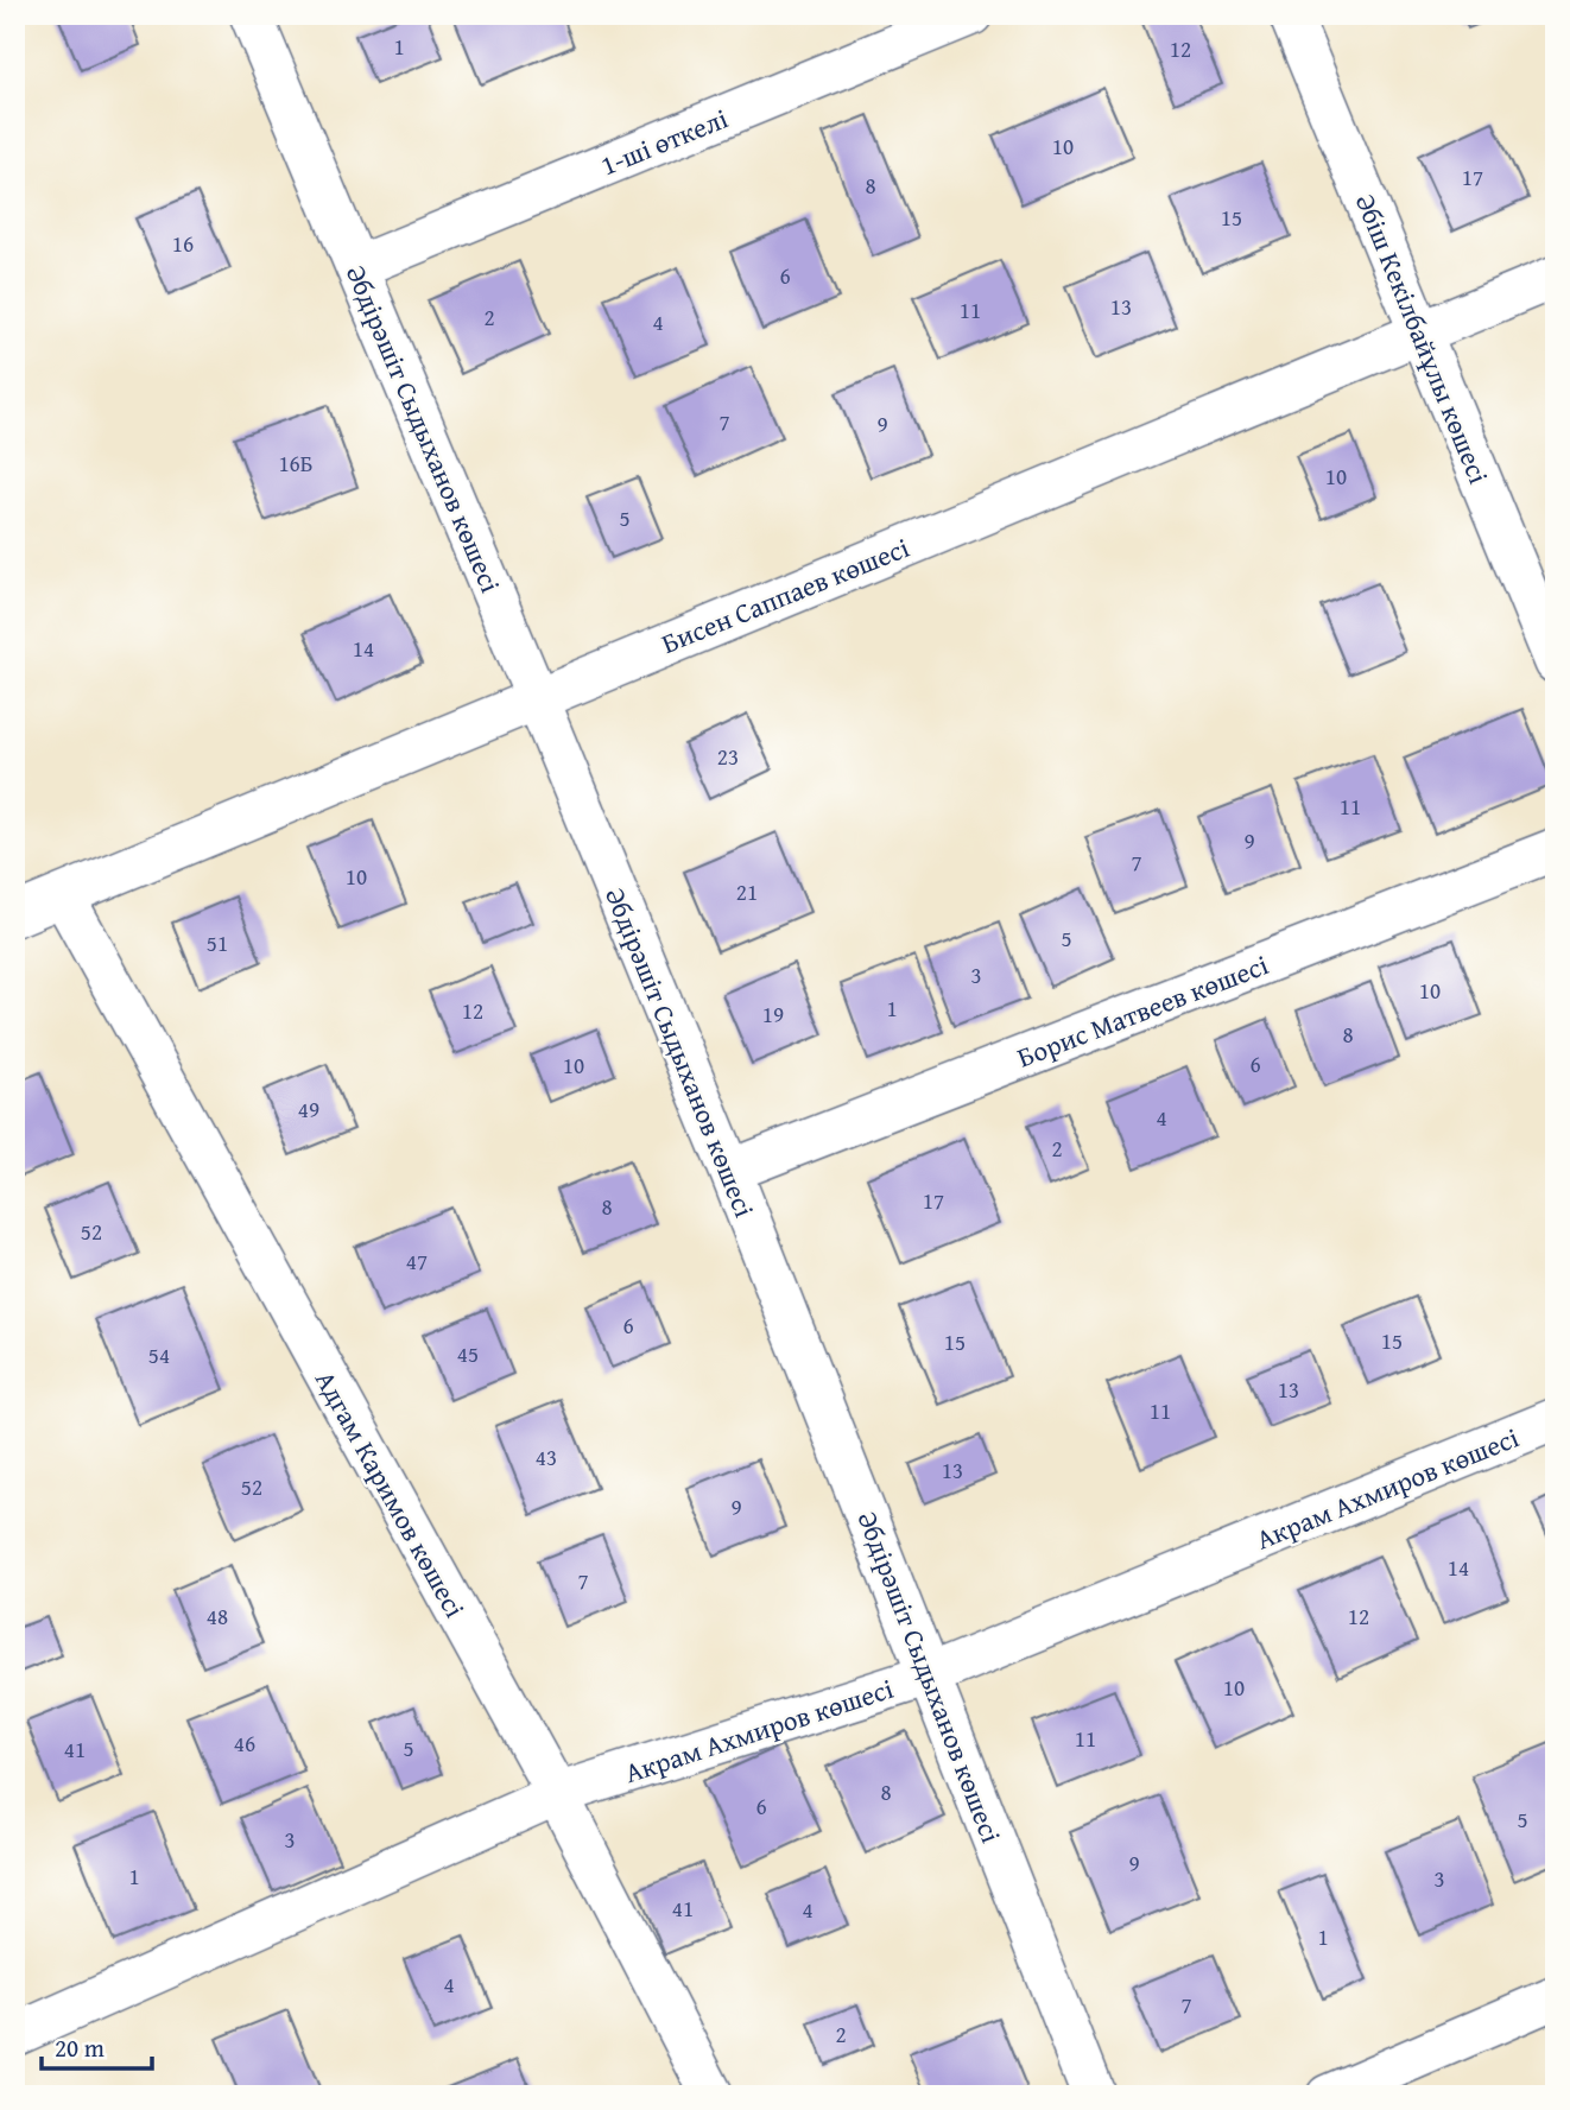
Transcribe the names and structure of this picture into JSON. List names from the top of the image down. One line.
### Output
{"streets":{"street":["1-ші өткелі","Әбіш Кекілбайұлы көшесі","Әбдірәшіт Сыдыханов көшесі","Бисен Саппаев көшесі","Борис Матвеев көшесі","Акрам Ахмиров көшесі","Адгам Каримов көшесі"]},"crossings":[["1-ші өткелі","Әбдірәшіт Сыдыханов көшесі"],["Әбіш Кекілбайұлы көшесі","Бисен Саппаев көшесі"],["Әбдірәшіт Сыдыханов көшесі","Бисен Саппаев көшесі"],["Әбдірәшіт Сыдыханов көшесі","Борис Матвеев көшесі"],["Әбдірәшіт Сыдыханов көшесі","Акрам Ахмиров көшесі"],["Бисен Саппаев көшесі","Адгам Каримов көшесі"],["Акрам Ахмиров көшесі","Адгам Каримов көшесі"]],"house_numbers":["1","12","10","17","8","15","16","6","13","11","2","4","7","9","16Б","10","5","14","23","11","9","7","10","21","5","51","3","10","1","12","19","8","6","10","49","4","2","17","8","52","47","6","15","15","45","54","13","11","43","13","52","9","14","7","48","12","10","11","46","5","41","8","6","5","3","9","1","3","41","4","1","4","7","2"],"scale_bar":"20 m"}
